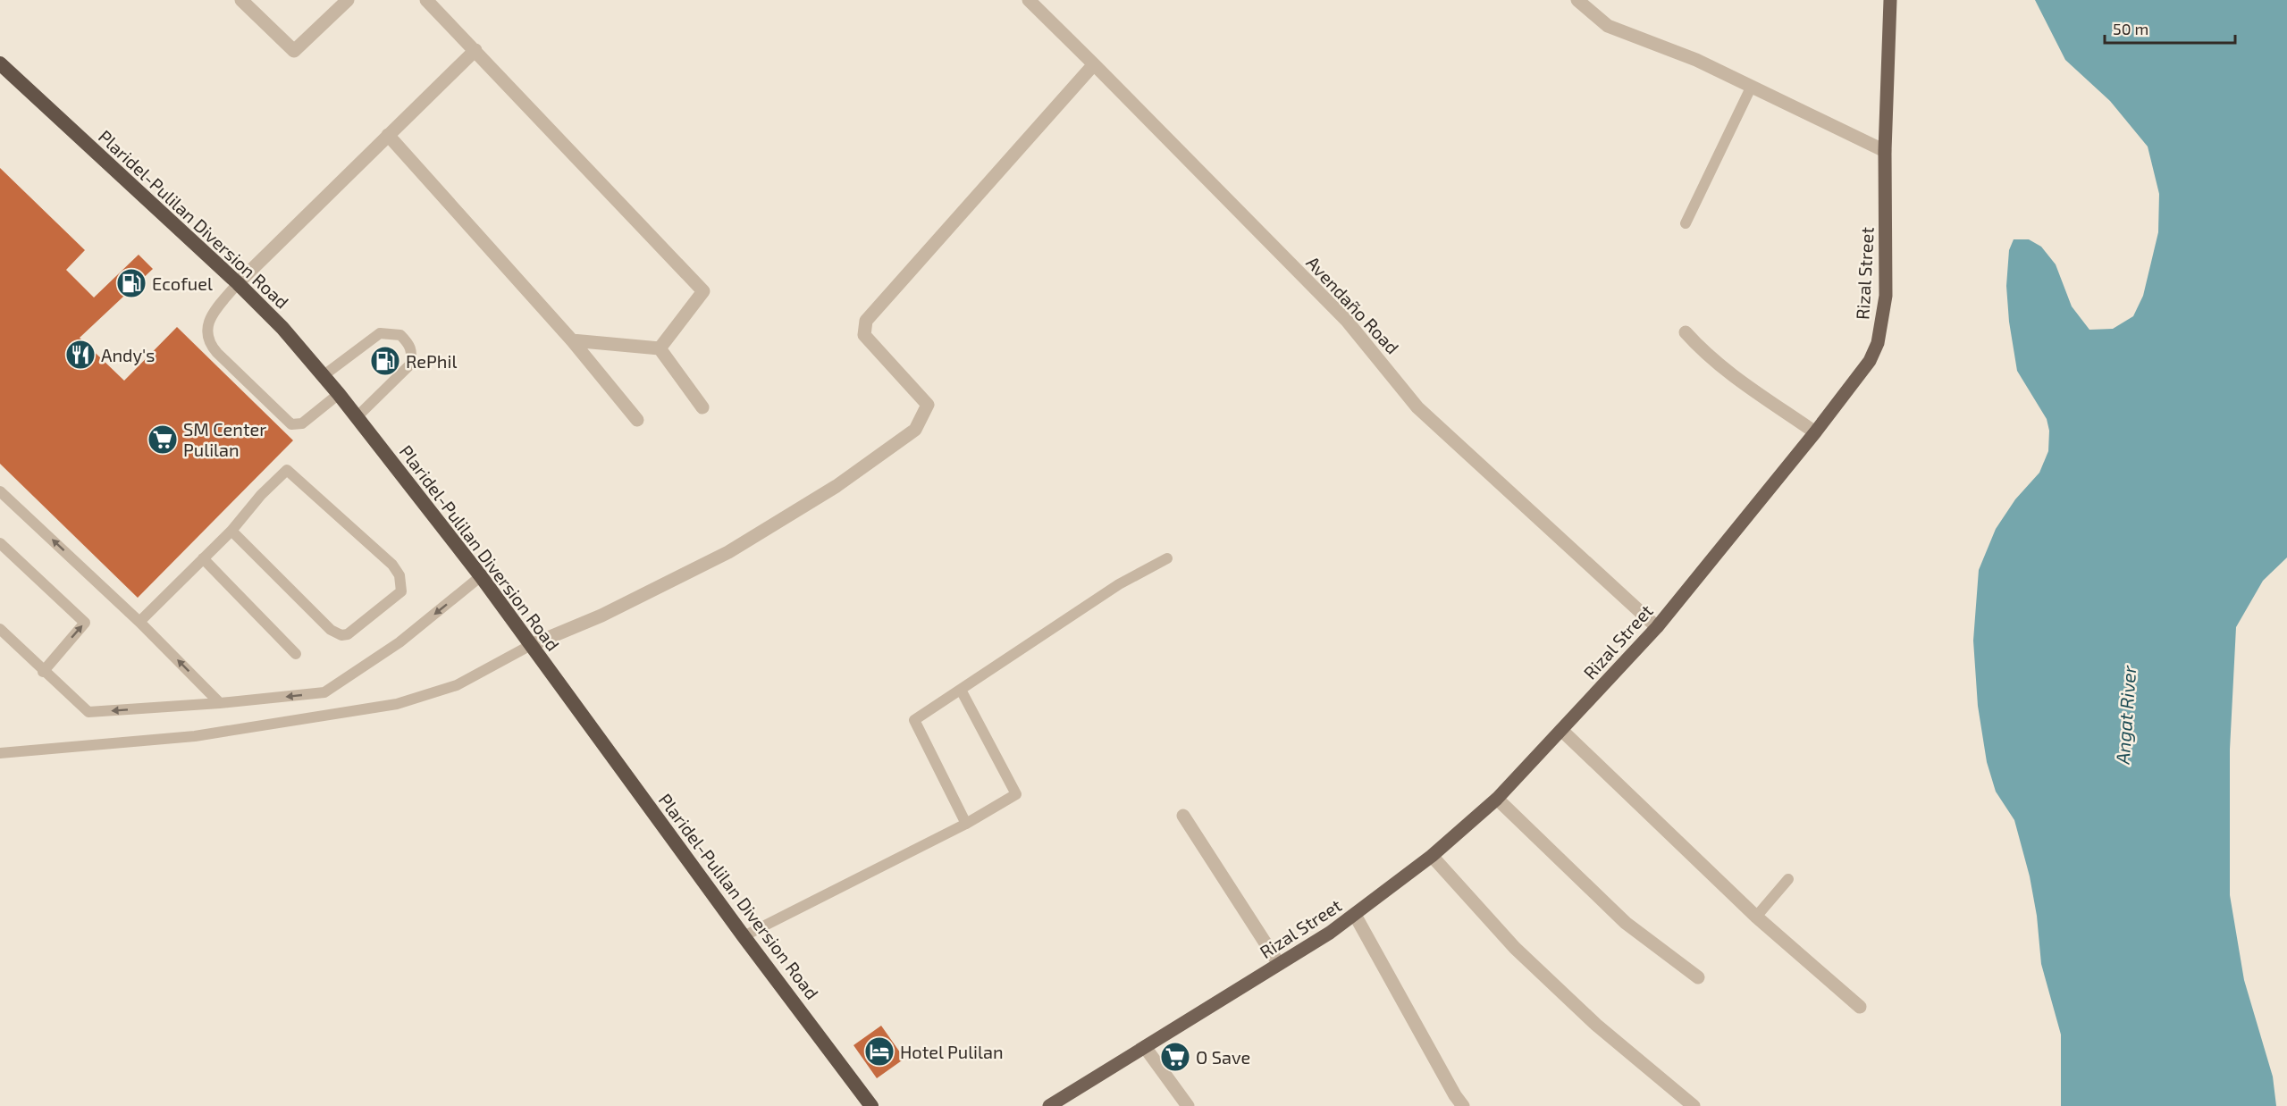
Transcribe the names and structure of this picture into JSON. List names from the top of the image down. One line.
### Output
{"streets":{"highway":["Plaridel-Pulilan Diversion Road"],"main road":["Rizal Street"],"street":["Avendaño Road"]},"crossings":[["Rizal Street","Avendaño Road"]],"water":["Angat River"],"places":{"fuel station":["Ecofuel","RePhil"],"restaurant":["Andy's"],"supermarket":["SM Center Pulilan","O Save"],"hotel":["Hotel Pulilan"]},"scale_bar":"50 m"}
